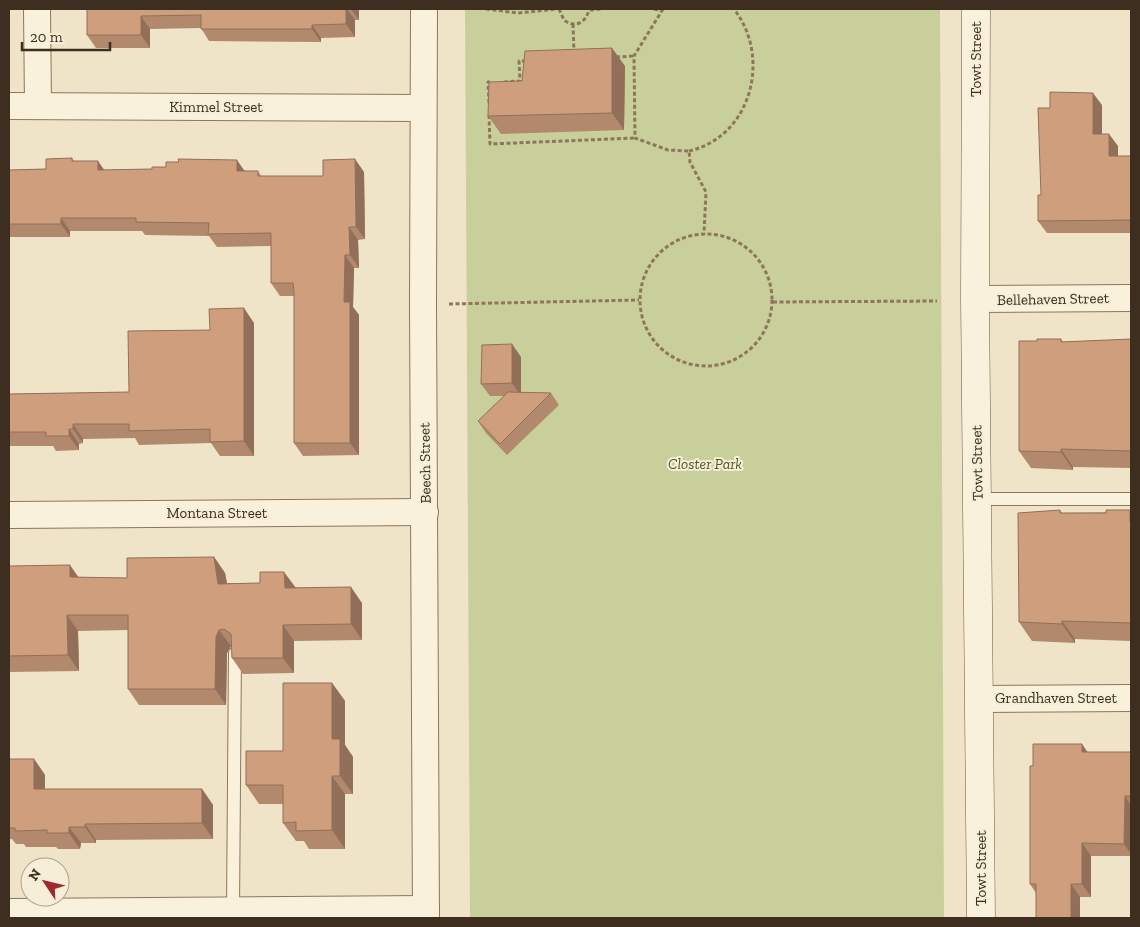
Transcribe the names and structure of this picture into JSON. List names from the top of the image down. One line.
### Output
{"streets":{"street":["Towt Street","Kimmel Street","Bellehaven Street","Beech Street","Montana Street","Grandhaven Street"]},"crossings":[["Towt Street","Bellehaven Street"],["Towt Street","Grandhaven Street"],["Kimmel Street","Beech Street"],["Beech Street","Montana Street"]],"parks":["Closter Park"],"scale_bar":"20 m","north":"top left"}
